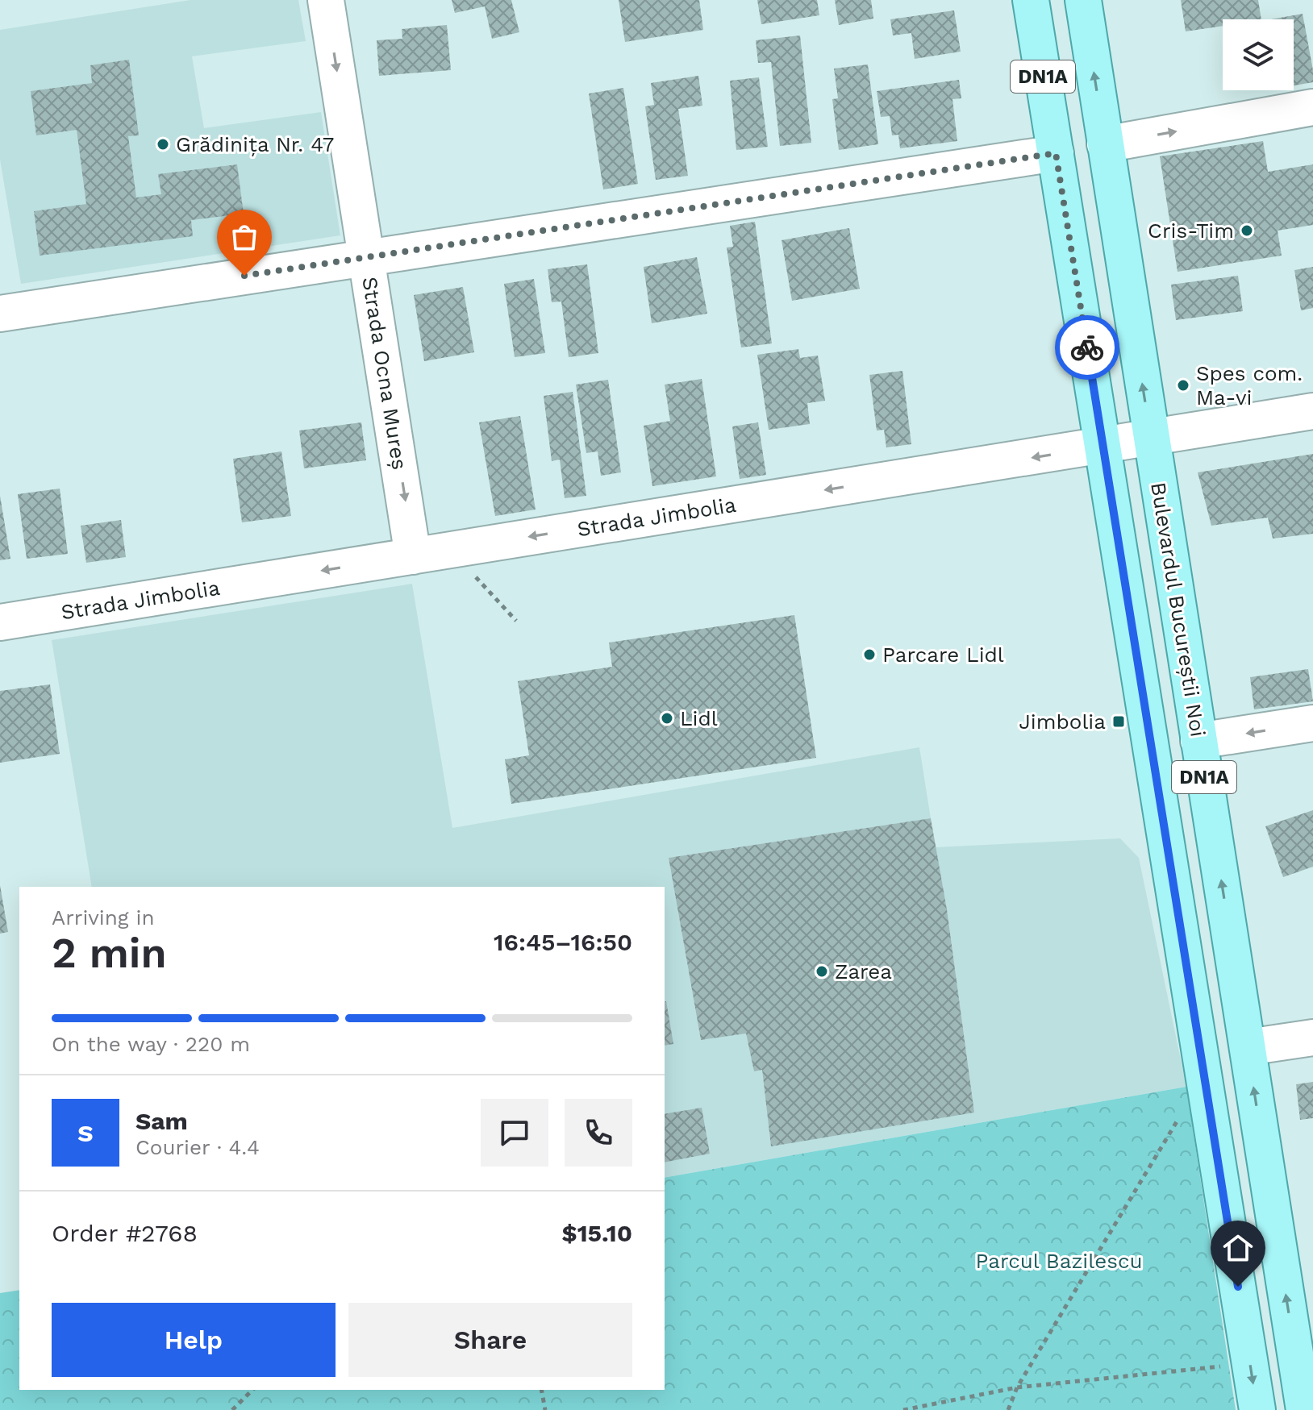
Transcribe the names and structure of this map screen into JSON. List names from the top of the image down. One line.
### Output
{"streets":{"main road":["DN1A","Bulevardul Bucureștii Noi"],"street":["Strada Ocna Mureș","Strada Jimbolia"]},"crossings":[["DN1A","Strada Jimbolia"],["Strada Ocna Mureș","Strada Jimbolia"],["Strada Jimbolia","Bulevardul Bucureștii Noi"]],"one_way":["Strada Ocna Mureș"],"parks":["Parcul Bazilescu"],"places":{"other":["Grădinița Nr. 47","Cris-Tim","Spes com. Ma-vi","Parcare Lidl","Lidl","Zarea"],"transit":["Jimbolia"]},"page":{"heading":["2 min","Arriving in","16:45–16:50"],"panel":["Sam","Courier · 4.4","Order #2768","$15.10"],"bar":"On the way · 220 m","round":"S","buttons":["Help","Share"]}}
